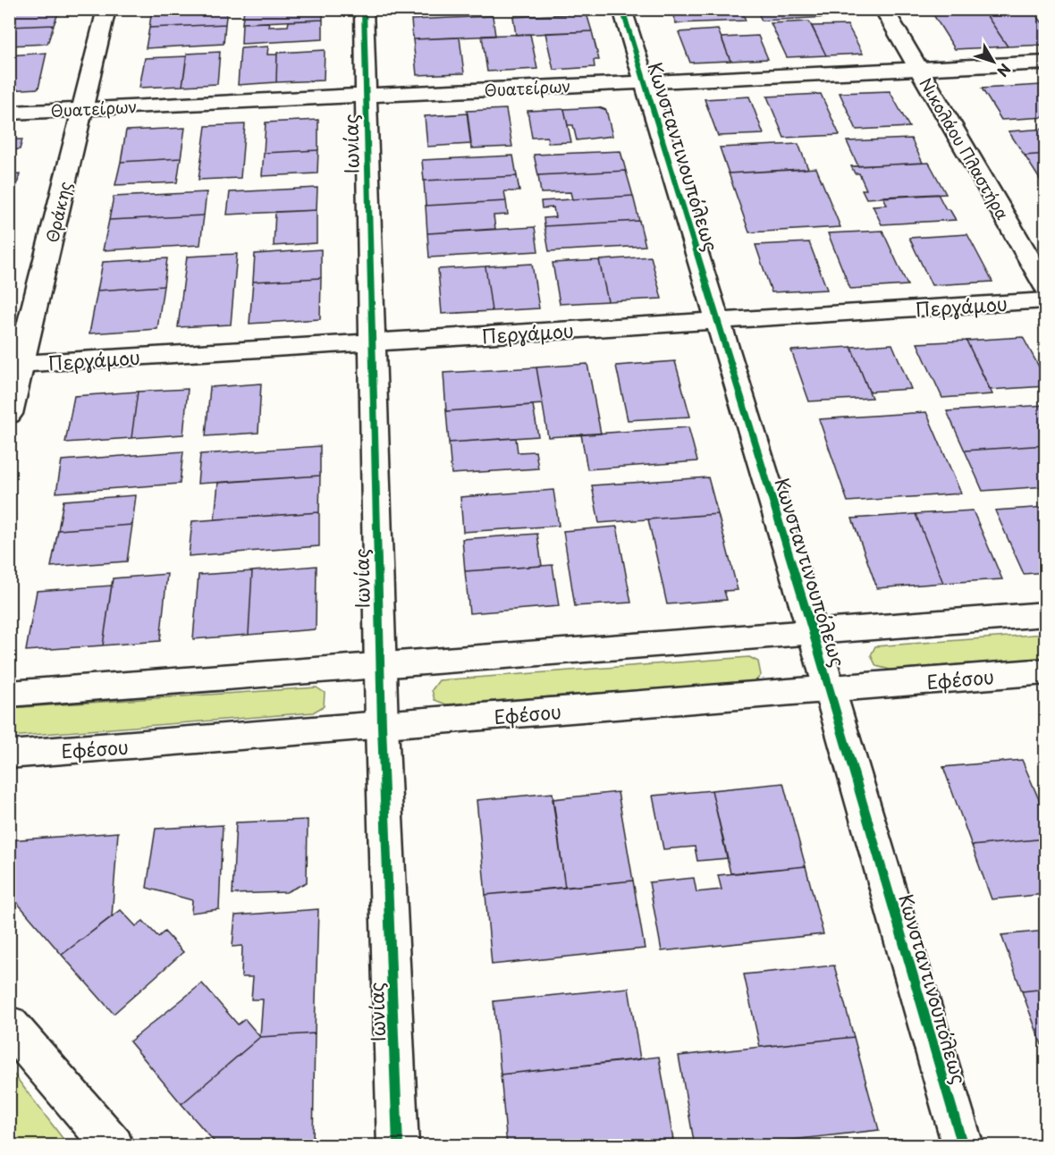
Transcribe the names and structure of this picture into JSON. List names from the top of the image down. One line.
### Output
{"streets":{"street":["Θυατείρων","Ιωνίας","Νικολάου Πλαστήρα","Κωνσταντινουπόλεως","Θράκης","Περγάμου","Εφέσου"]},"crossings":[["Θυατείρων","Ιωνίας"],["Θυατείρων","Νικολάου Πλαστήρα"],["Θυατείρων","Κωνσταντινουπόλεως"],["Θυατείρων","Θράκης"],["Ιωνίας","Περγάμου"],["Ιωνίας","Εφέσου"],["Κωνσταντινουπόλεως","Περγάμου"],["Κωνσταντινουπόλεως","Εφέσου"],["Θράκης","Περγάμου"]],"north":"bottom right"}
